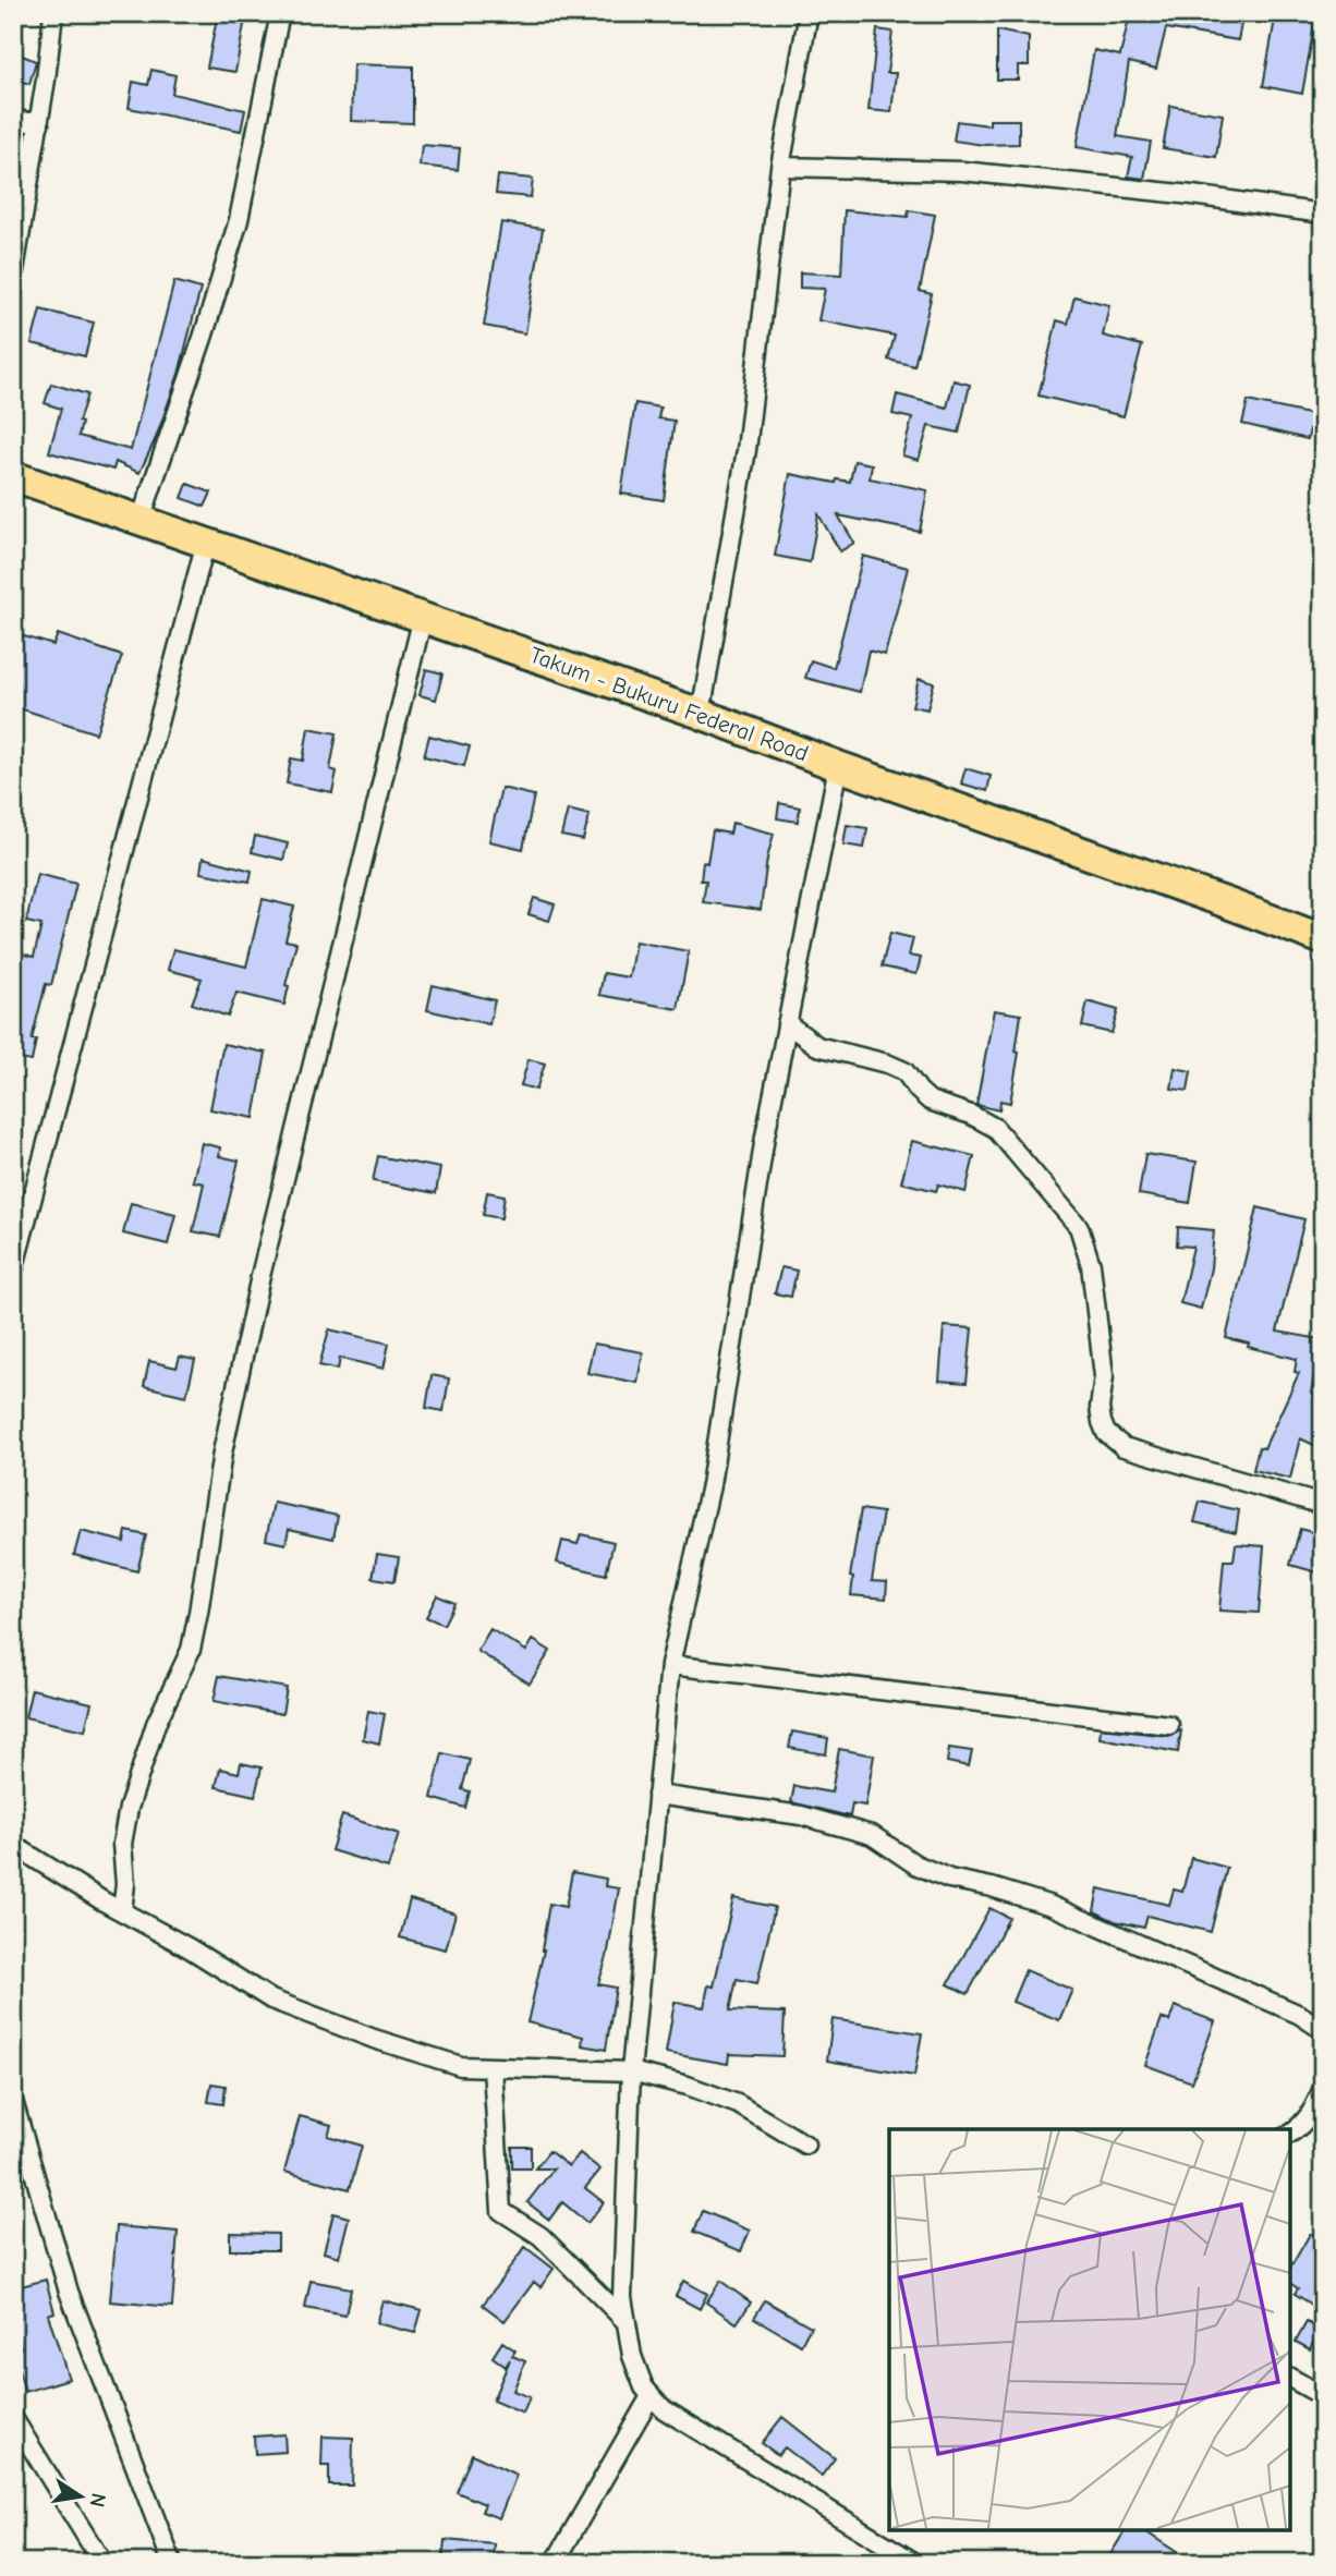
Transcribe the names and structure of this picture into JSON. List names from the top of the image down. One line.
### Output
{"streets":{"main road":["Takum - Bukuru Federal Road"]},"north":"right"}
